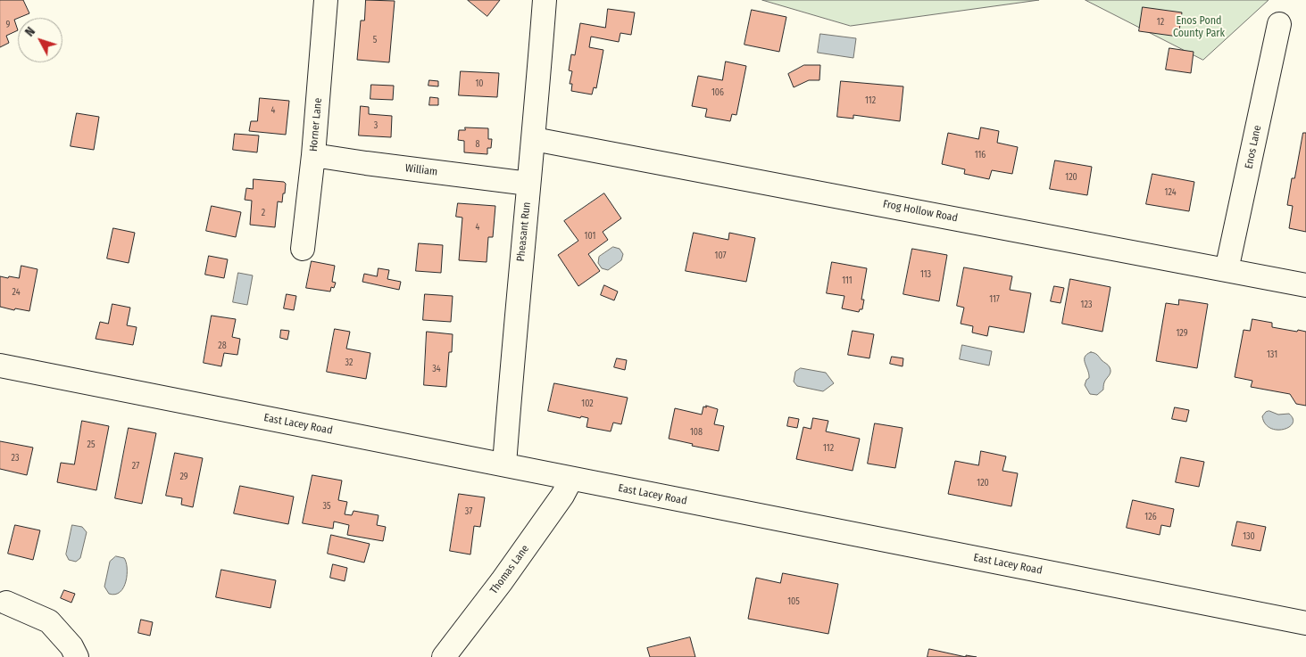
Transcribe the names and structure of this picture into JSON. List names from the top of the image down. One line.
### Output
{"streets":{"street":["Horner Lane","Enos Lane","William","Frog Hollow Road","Pheasant Run","East Lacey Road","Thomas Lane"]},"crossings":[["Horner Lane","William"],["Enos Lane","Frog Hollow Road"],["William","Pheasant Run"],["Frog Hollow Road","Pheasant Run"],["Pheasant Run","East Lacey Road"],["East Lacey Road","Thomas Lane"]],"parks":["Enos Pond County Park"],"house_numbers":["12","9","5","10","106","112","4","3","8","116","120","124","2","4","101","107","113","111","24","117","123","129","28","131","32","34","102","108","25","112","23","27","29","120","35","37","126","130","105"],"north":"top left"}
